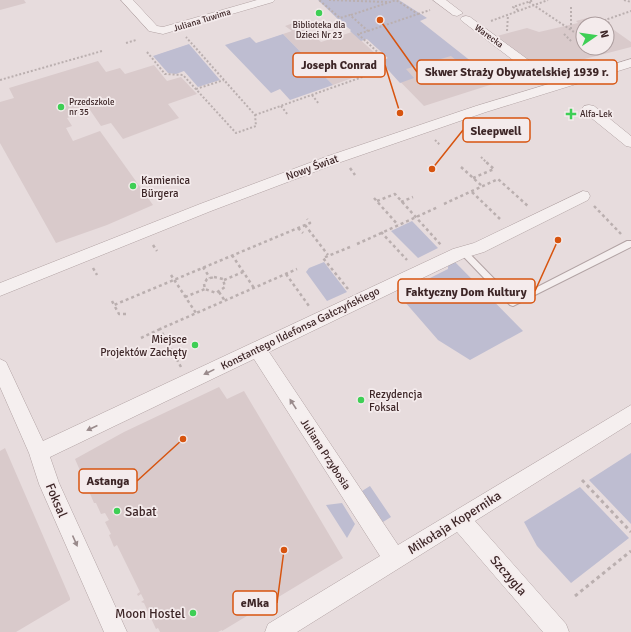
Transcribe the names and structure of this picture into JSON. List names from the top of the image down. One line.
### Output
{"streets":{"street":["Juliana Tuwima","Warecka","Nowy Świat","Konstantego Ildefonsa Gałczyńskiego","Juliana Przybosia","Foksal","Mikołaja Kopernika","Szczygla"]},"crossings":[["Konstantego Ildefonsa Gałczyńskiego","Juliana Przybosia"],["Konstantego Ildefonsa Gałczyńskiego","Foksal"],["Juliana Przybosia","Mikołaja Kopernika"],["Mikołaja Kopernika","Szczygla"]],"one_way":["Konstantego Ildefonsa Gałczyńskiego","Juliana Przybosia","Foksal"],"places":{"other":["Biblioteka dla Dzieci Nr 23","Skwer Straży Obywatelskiej 1939 r.","Przedszkole nr 35","Joseph Conrad","Sleepwell","Kamienica Bürgera","Faktyczny Dom Kultury","Miejsce Projektów Zachęty","Rezydencja Foksal","Astanga","Sabat","eMka","Moon Hostel"],"health":["Alfa-Lek"]},"north":"right"}
